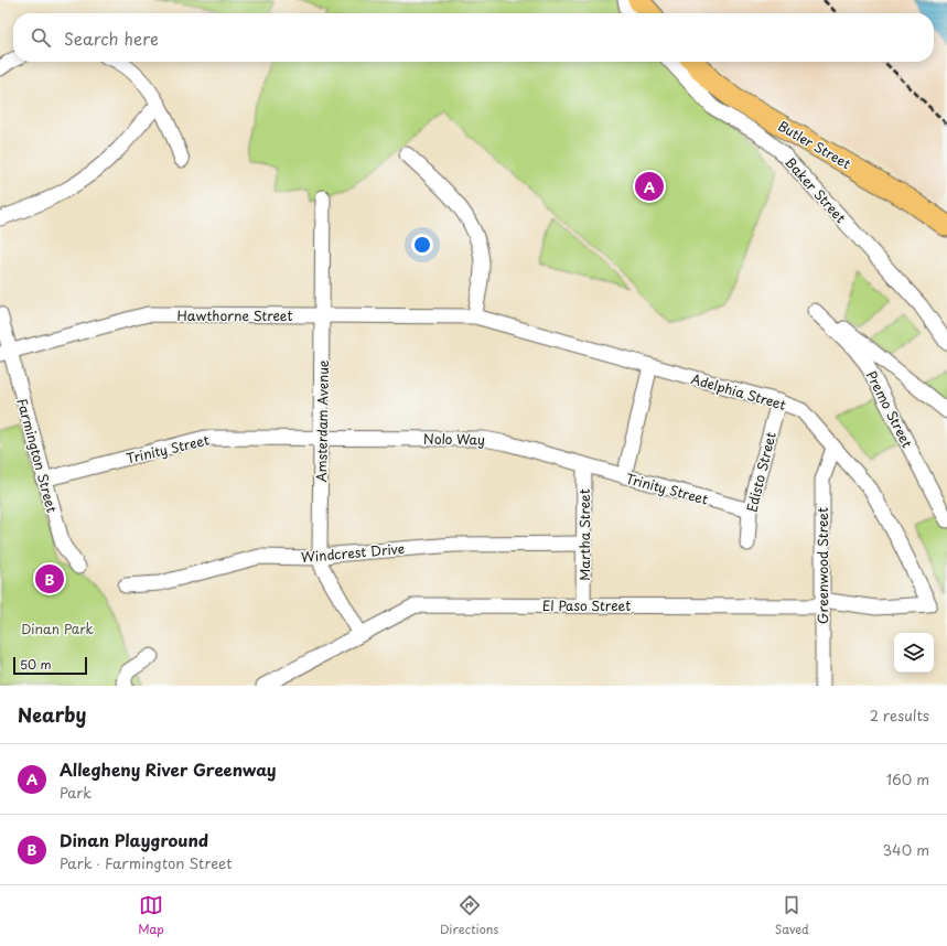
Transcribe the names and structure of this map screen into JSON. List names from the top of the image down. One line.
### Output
{"streets":{"highway":["Butler Street"],"street":["Baker Street","Hawthorne Street","Adelphia Street","Premo Street","Amsterdam Avenue","Nolo Way","Trinity Street","Farmington Street","Edisto Street","Martha Street","Windcrest Drive","Greenwood Street","El Paso Street"]},"crossings":[["Hawthorne Street","Adelphia Street"],["Hawthorne Street","Amsterdam Avenue"],["Hawthorne Street","Farmington Street"],["Adelphia Street","Edisto Street"],["Adelphia Street","Greenwood Street"],["Adelphia Street","El Paso Street"],["Amsterdam Avenue","Nolo Way"],["Amsterdam Avenue","Trinity Street"],["Amsterdam Avenue","Windcrest Drive"],["Amsterdam Avenue","El Paso Street"],["Nolo Way","Trinity Street"],["Nolo Way","Martha Street"],["Trinity Street","Farmington Street"],["Trinity Street","Edisto Street"],["Trinity Street","Martha Street"],["Martha Street","Windcrest Drive"],["Martha Street","El Paso Street"],["Greenwood Street","El Paso Street"]],"parks":["Dinan Park"],"scale_bar":"50 m","page":{"search":"Search here","pins":["A","B"],"scale":"50 m","heading":["Nearby","2 results"],"list":[{"mark":"A","name":"Allegheny River Greenway","note":"Park","value":"160 m"},{"mark":"B","name":"Dinan Playground","note":"Park · Farmington Street","value":"340 m"}],"nav":["Map","Directions","Saved"]}}
